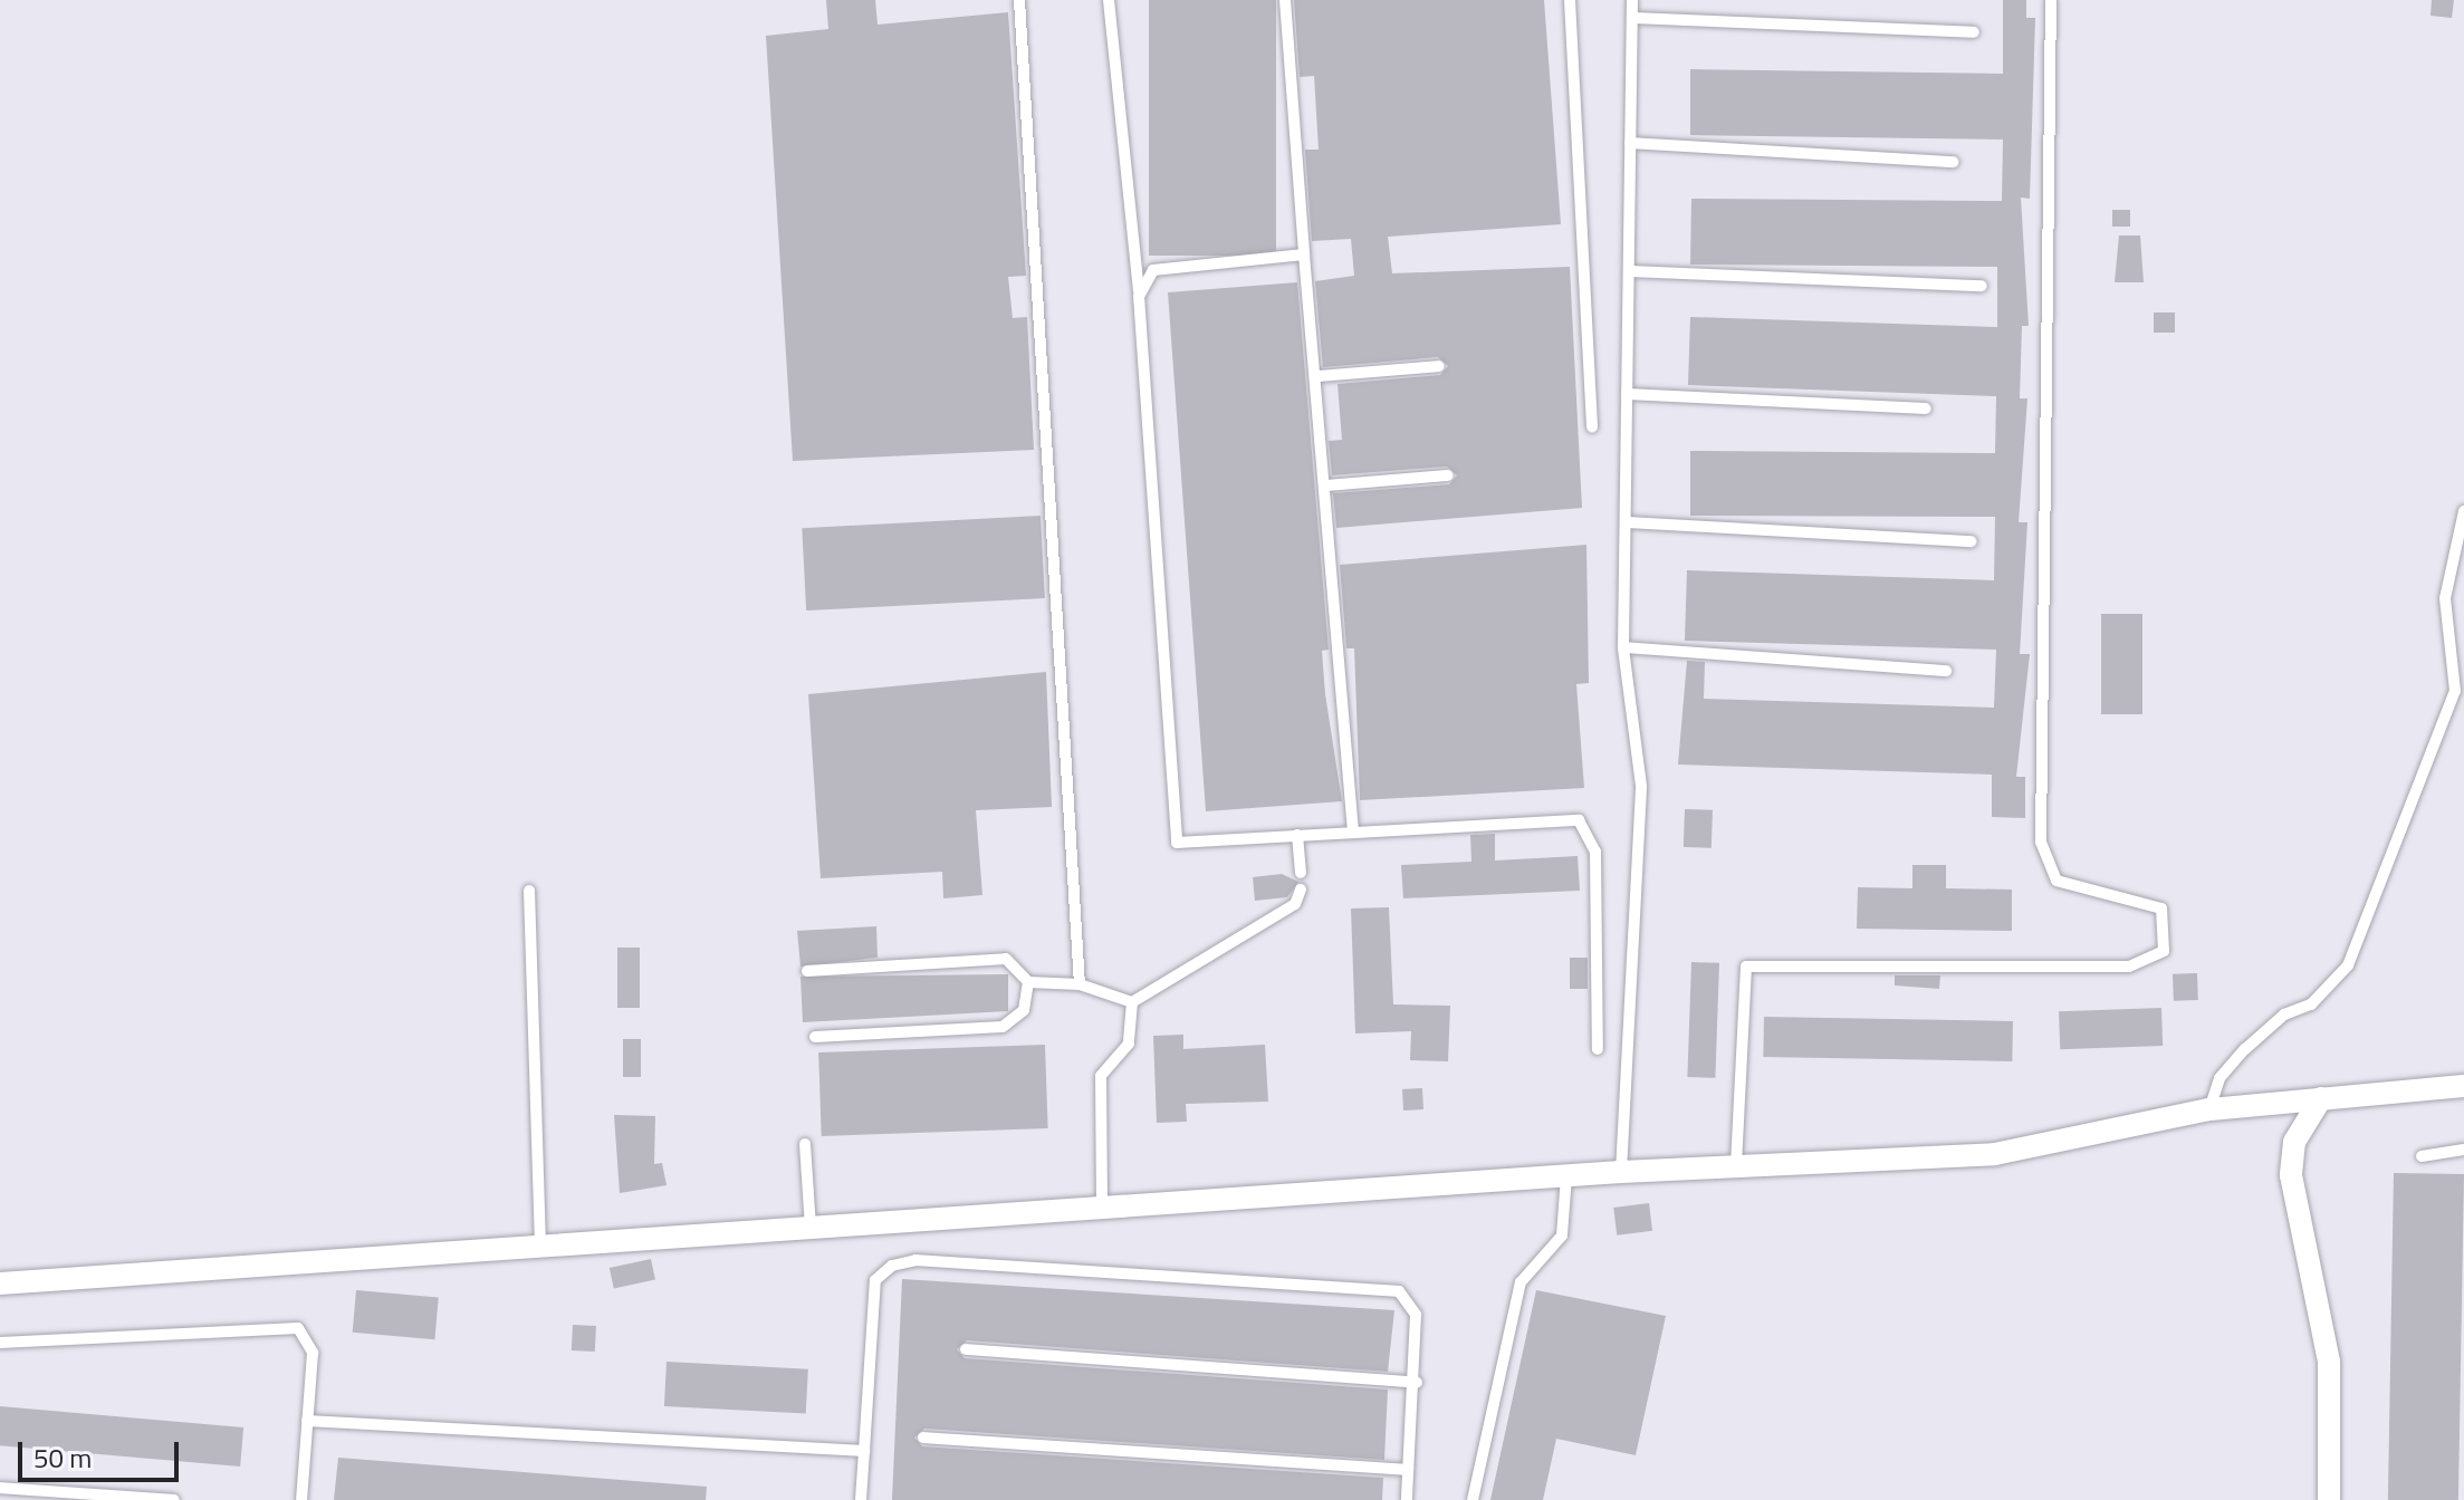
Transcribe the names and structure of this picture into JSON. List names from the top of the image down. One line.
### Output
{"scale_bar":"50 m"}
